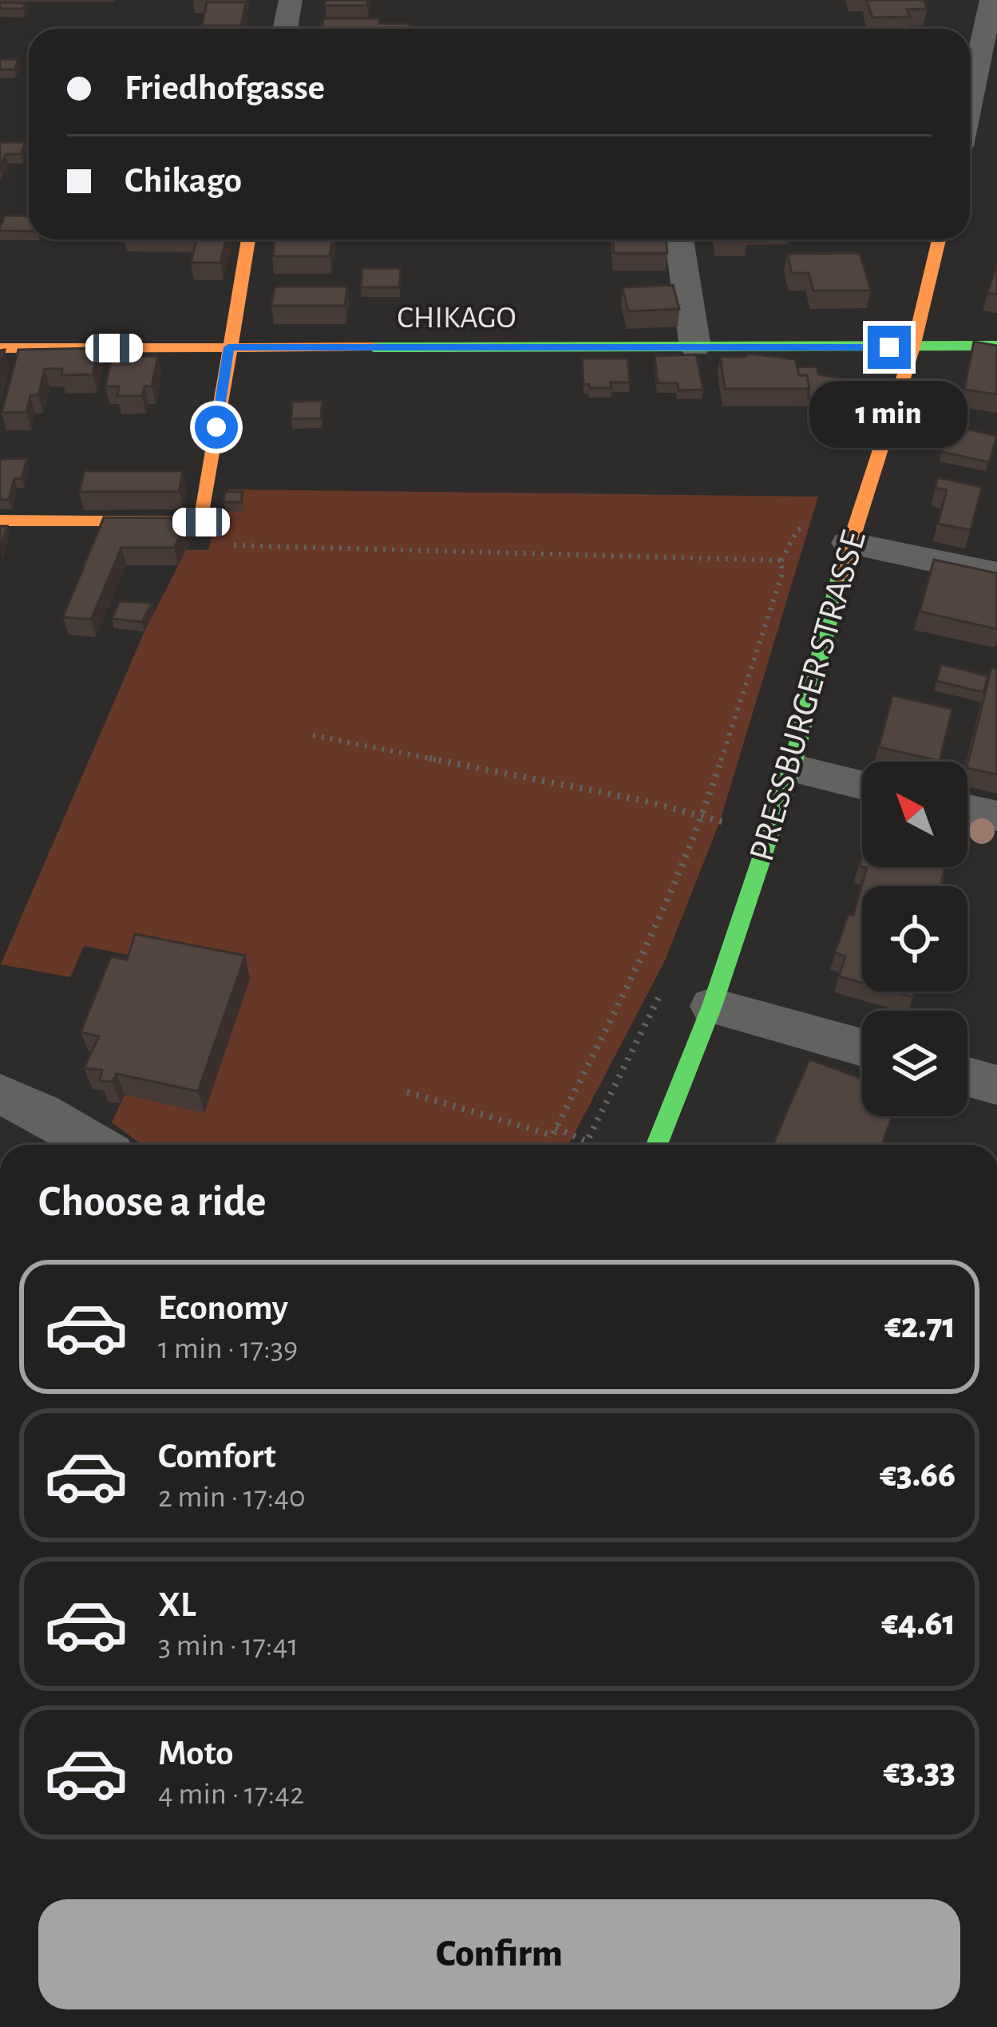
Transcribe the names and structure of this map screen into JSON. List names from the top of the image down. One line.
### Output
{"streets":{"street":["CHIKAGO","PRESSBURGER STRASSE"]},"crossings":[["CHIKAGO","PRESSBURGER STRASSE"]],"north":"top left","page":{"banner":["Friedhofgasse","Chikago"],"bubble":"1 min","heading":"Choose a ride","list":[{"name":"Economy","note":"1 min · 17:39","value":"€2.71"},{"name":"Comfort","note":"2 min · 17:40","value":"€3.66"},{"name":"XL","note":"3 min · 17:41","value":"€4.61"},{"name":"Moto","note":"4 min · 17:42","value":"€3.33"}],"buttons":"Confirm"}}
